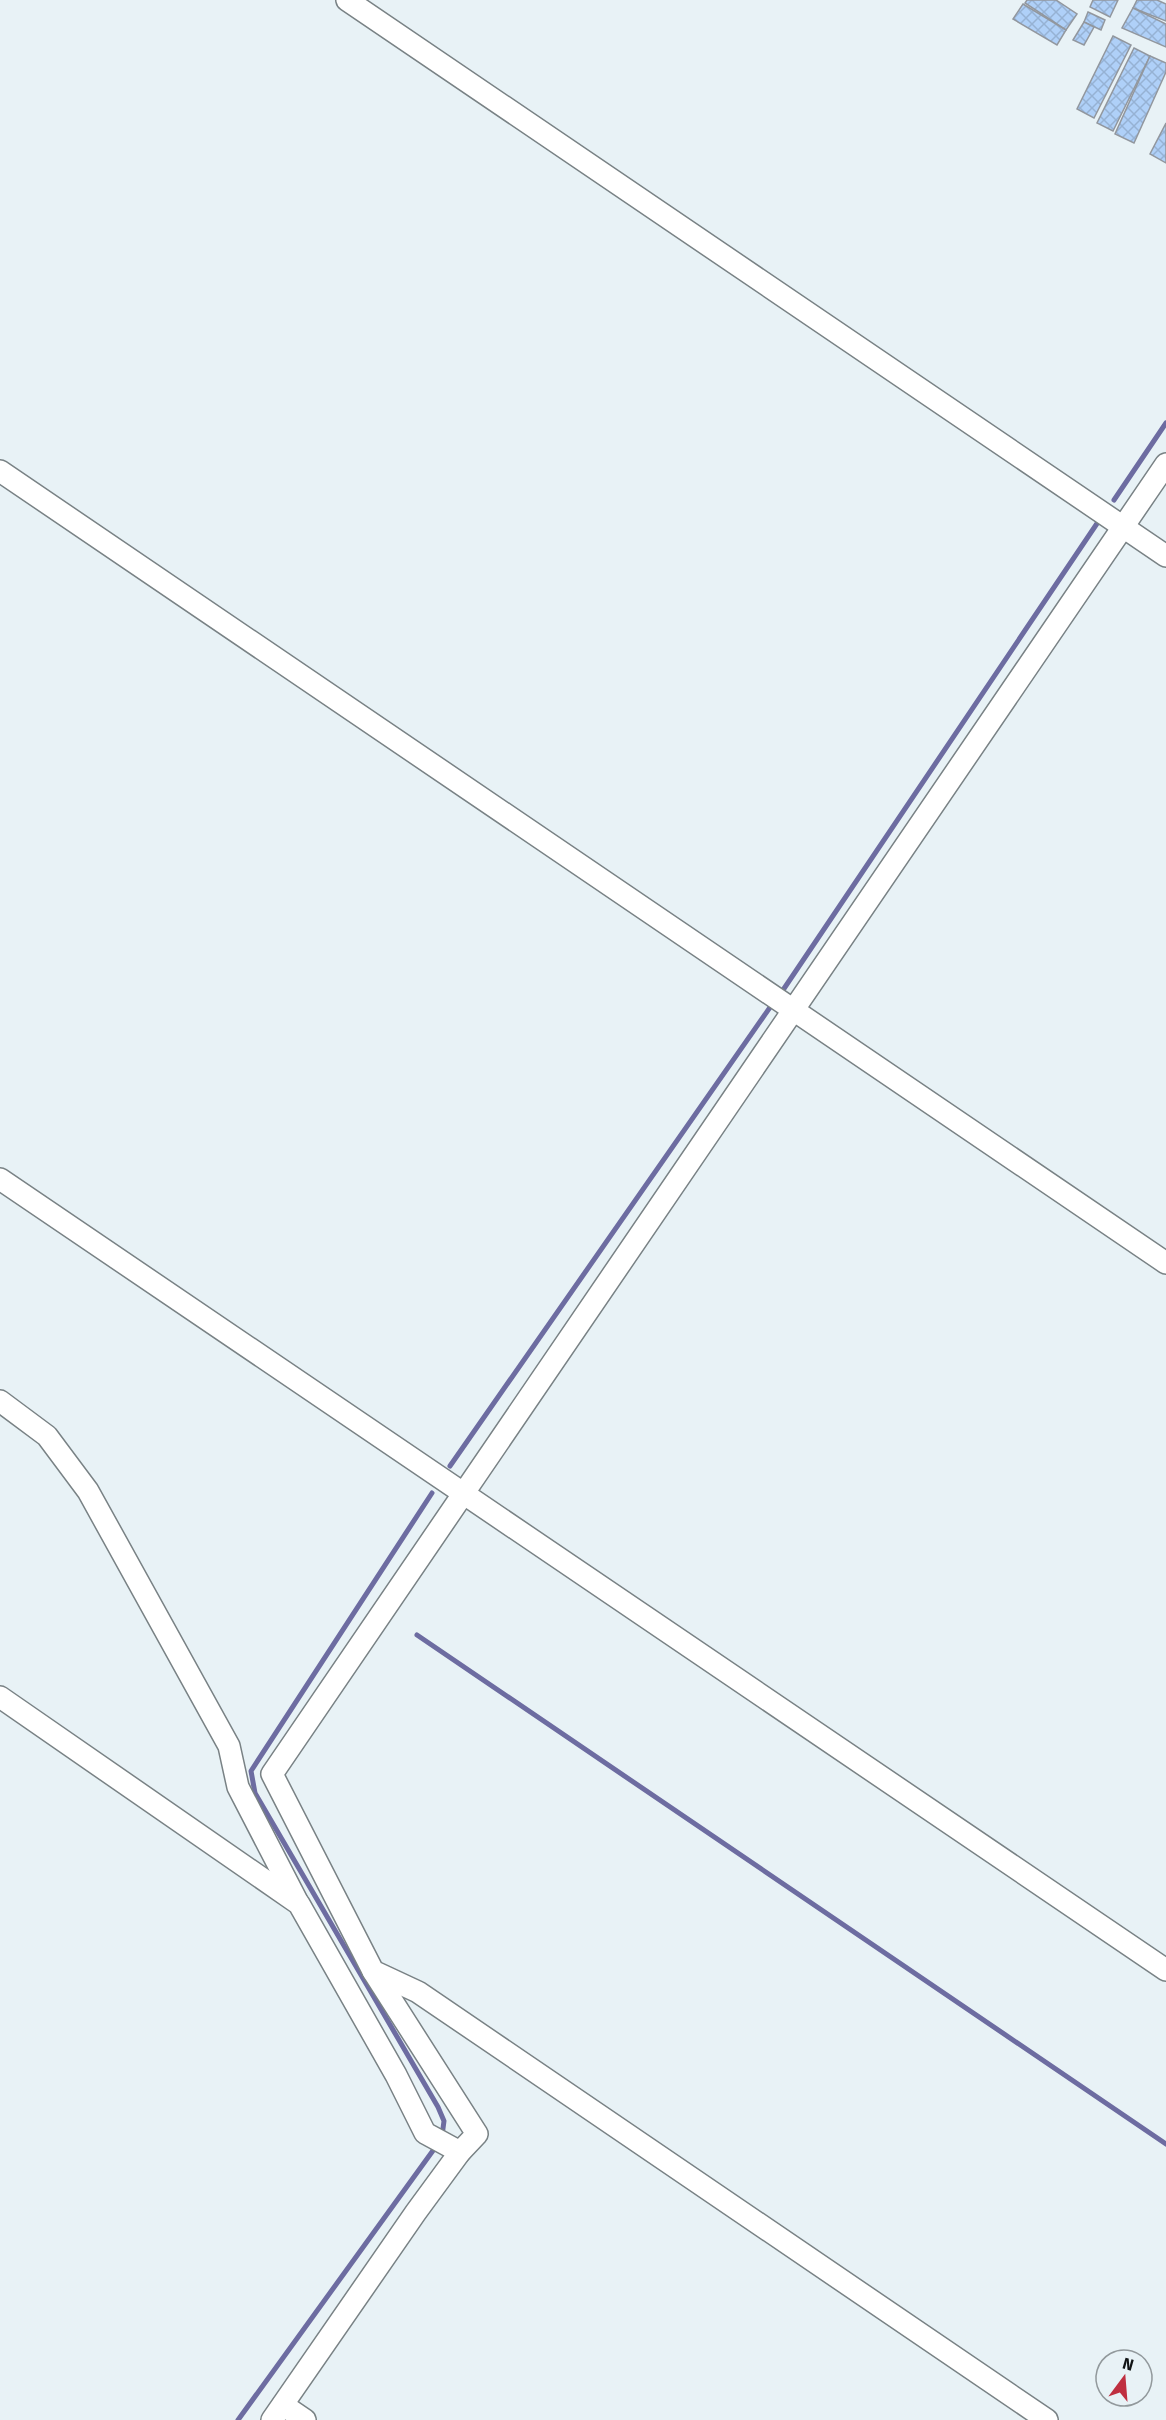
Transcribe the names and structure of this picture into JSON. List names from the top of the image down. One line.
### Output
{"north":"top"}
